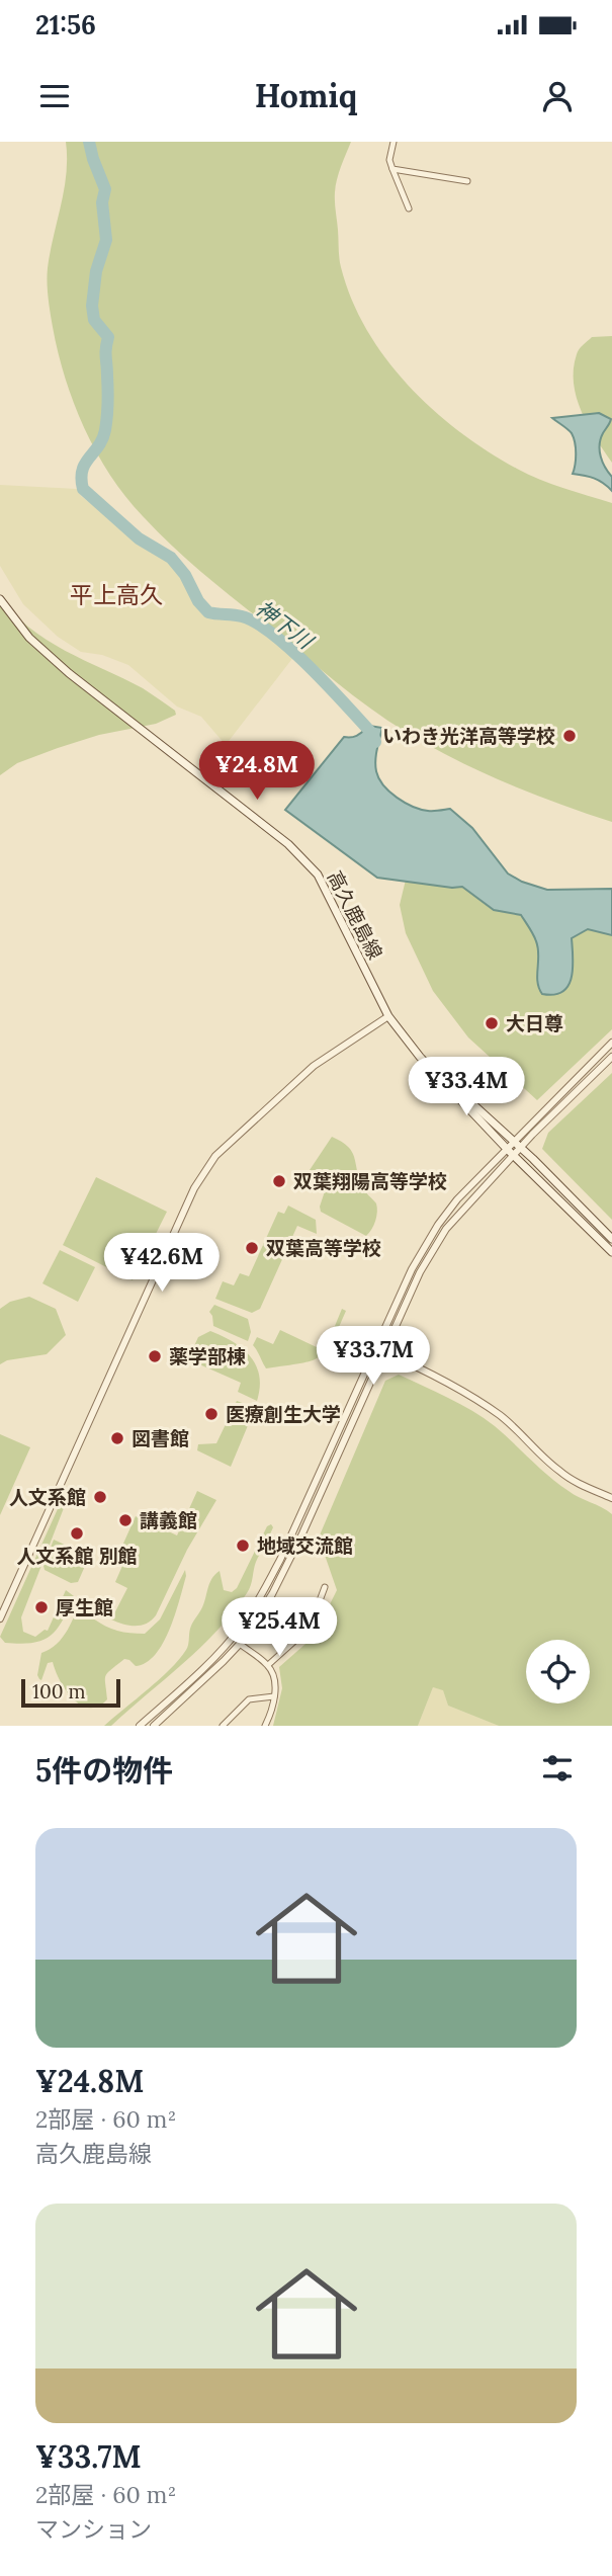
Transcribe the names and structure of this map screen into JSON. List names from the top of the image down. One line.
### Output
{"streets":{"main road":["高久鹿島線"]},"districts":["平上高久"],"water":["神下川"],"places":["いわき光洋高等学校","大日尊","双葉翔陽高等学校","双葉高等学校","薬学部棟","医療創生大学","図書館","人文系館","講義館","人文系館 別館","地域交流館","厚生館"],"scale_bar":"100 m","page":{"status":"21:56","header":"Homiq","price":["¥24.8M","¥33.4M","¥42.6M","¥33.7M","¥25.4M"],"scale":"100 m","heading":"5件の物件","list":[{"name":"¥24.8M","note":"2部屋 · 60 m² · 高久鹿島線"},{"name":"¥33.7M","note":"2部屋 · 60 m² · マンション"}]}}
